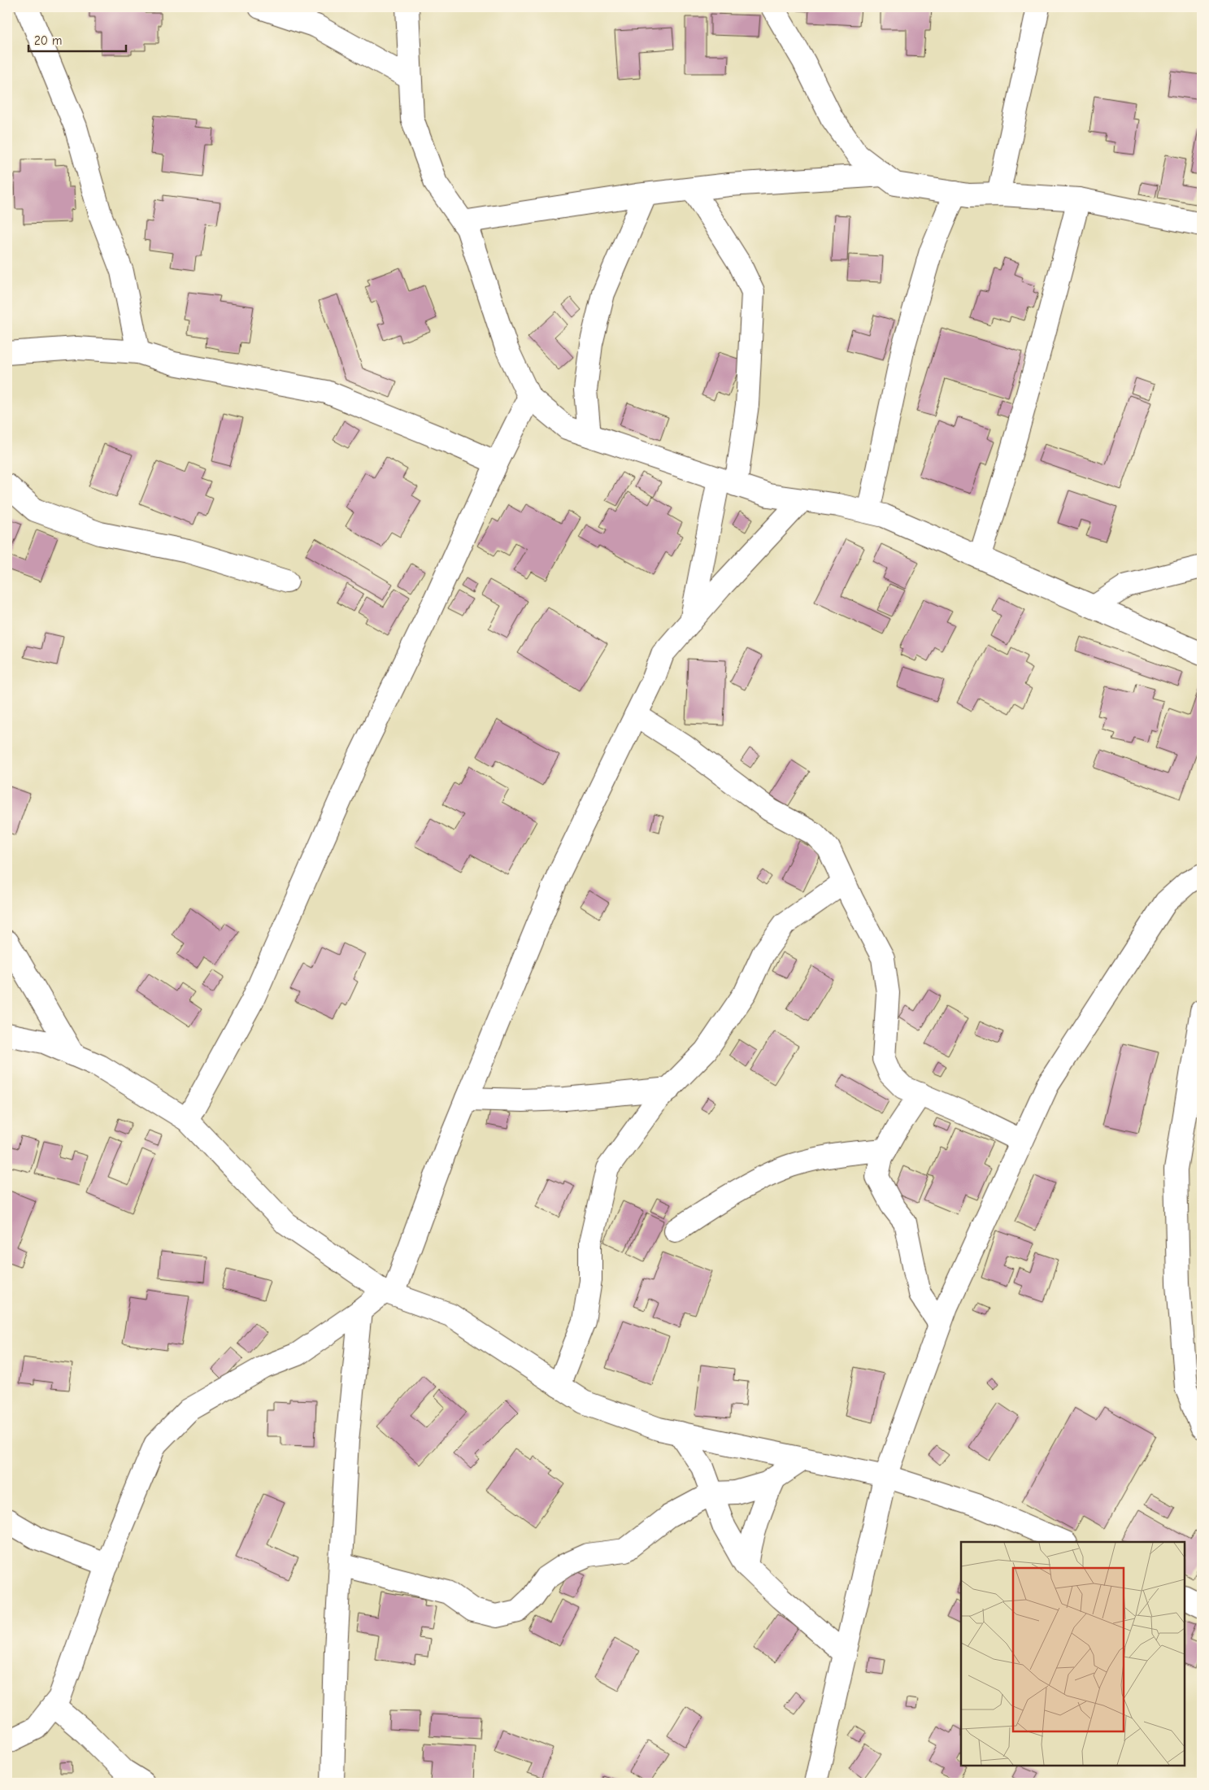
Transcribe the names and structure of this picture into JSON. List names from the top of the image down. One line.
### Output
{"scale_bar":"20 m"}
